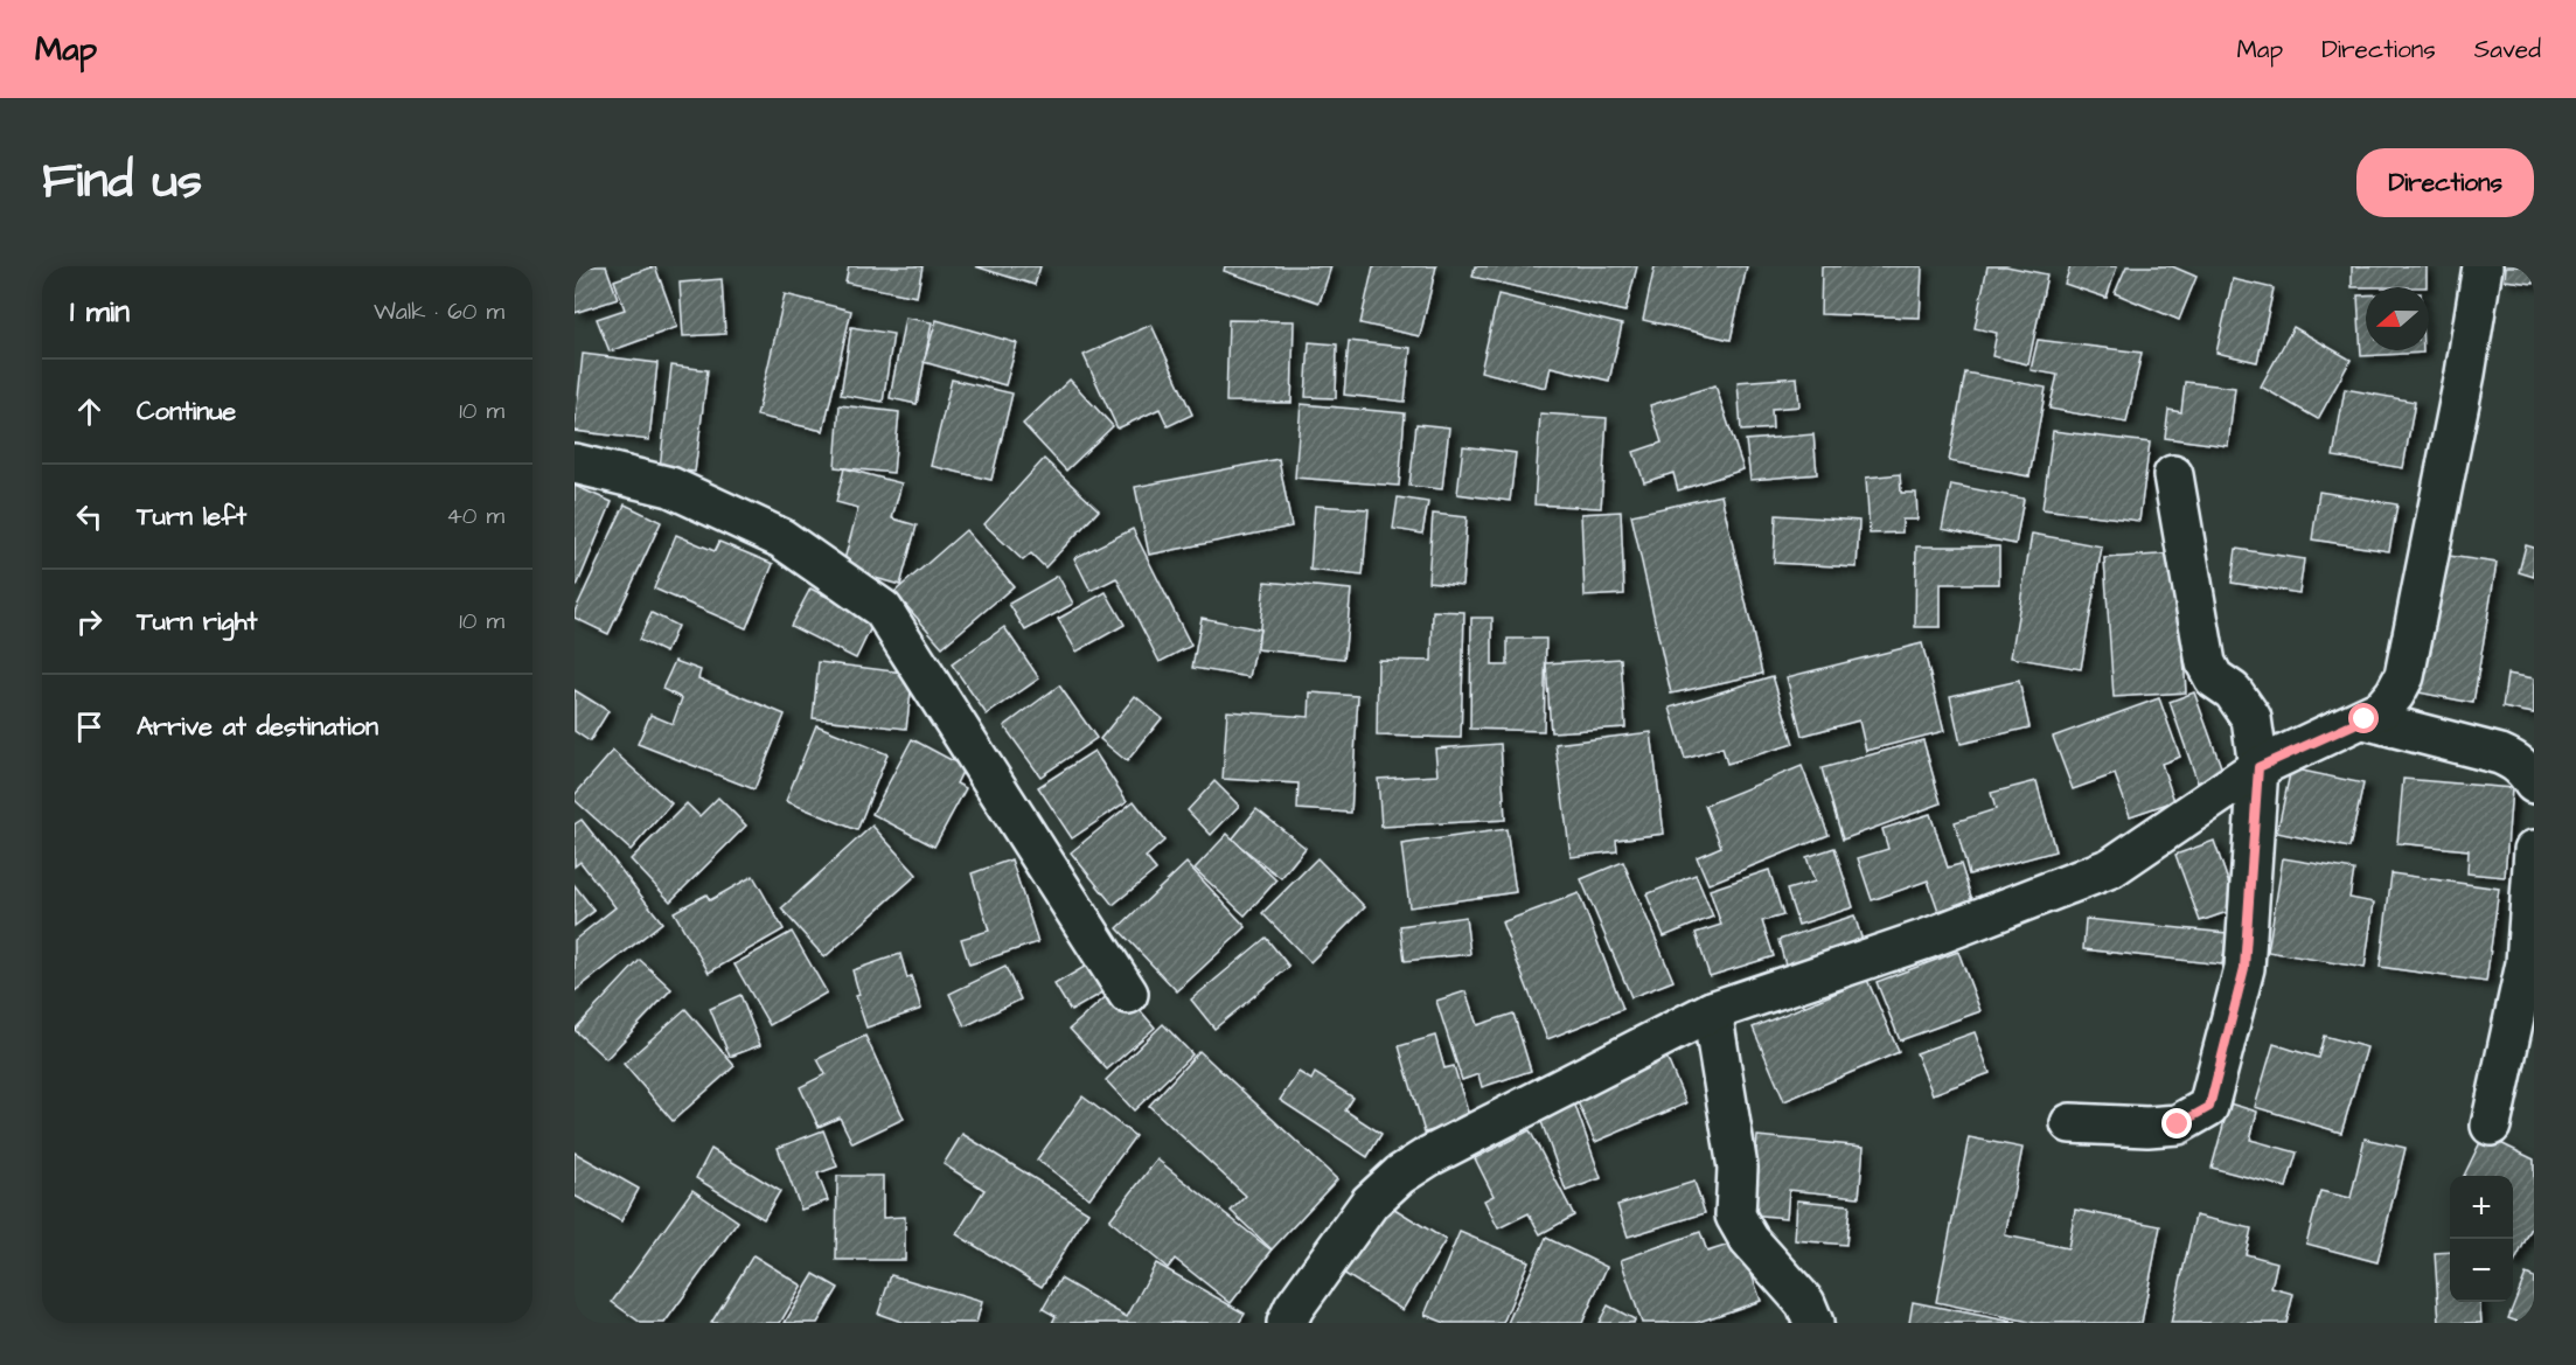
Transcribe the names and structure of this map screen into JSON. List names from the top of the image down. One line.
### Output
{"north":"left","page":{"header":"Map","nav":["Map","Directions","Saved"],"title":"Find us","buttons":"Directions","heading":["1 min","Walk · 60 m"],"list":[["Continue","10 m"],["Turn left","40 m"],["Turn right","10 m"],"Arrive at destination"],"map_buttons":["+","−"]}}
